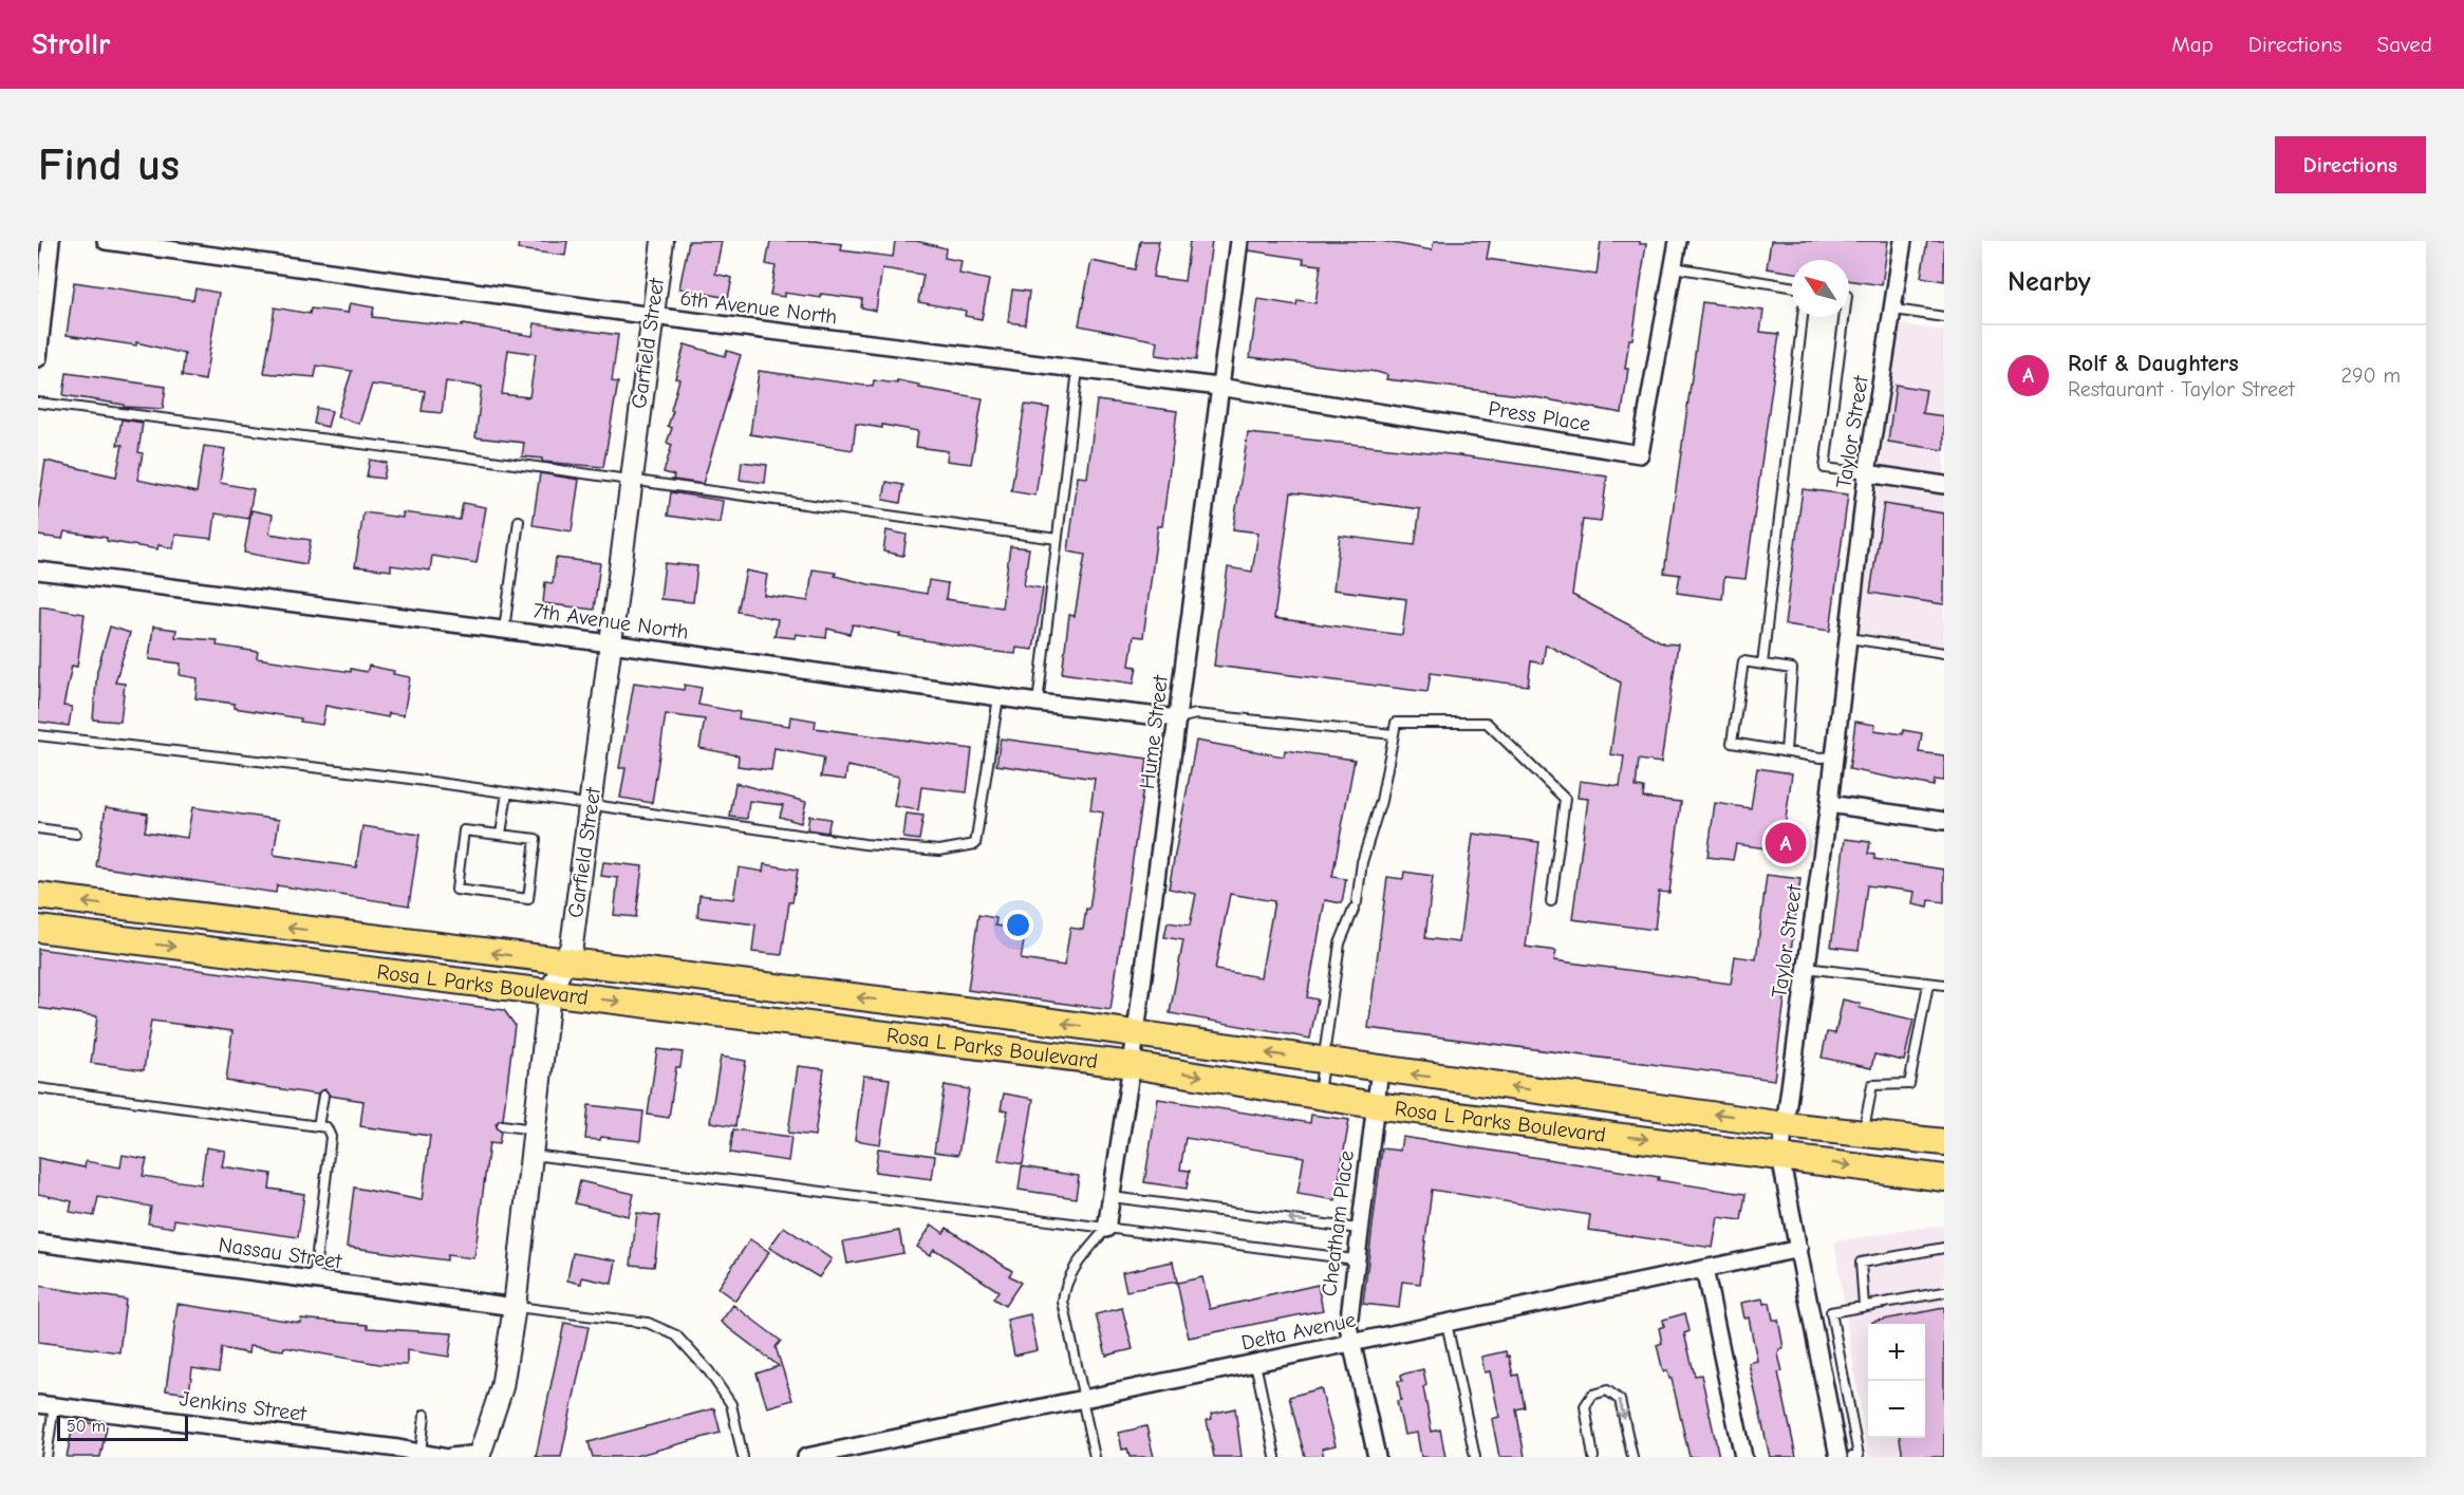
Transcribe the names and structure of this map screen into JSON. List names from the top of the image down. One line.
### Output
{"streets":{"main road":["Rosa L Parks Boulevard"],"street":["6th Avenue North","Garfield Street","Press Place","Taylor Street","7th Avenue North","Hume Street","Cheatham Place","Nassau Street","Delta Avenue","Jenkins Street"]},"crossings":[["6th Avenue North","Garfield Street"],["6th Avenue North","Press Place"],["6th Avenue North","Hume Street"],["Garfield Street","7th Avenue North"],["Garfield Street","Rosa L Parks Boulevard"],["Garfield Street","Nassau Street"],["Press Place","Hume Street"],["Taylor Street","Rosa L Parks Boulevard"],["Taylor Street","Delta Avenue"],["7th Avenue North","Hume Street"],["Hume Street","Rosa L Parks Boulevard"],["Rosa L Parks Boulevard","Cheatham Place"],["Cheatham Place","Delta Avenue"]],"scale_bar":"50 m","north":"top left","page":{"header":"Strollr","nav":["Map","Directions","Saved"],"buttons":"Directions","title":"Find us","heading":"Nearby","list":[{"mark":"A","name":"Rolf & Daughters","note":"Restaurant · Taylor Street","value":"290 m"}],"pins":"A","map_buttons":["+","−"],"scale":"50 m"}}
